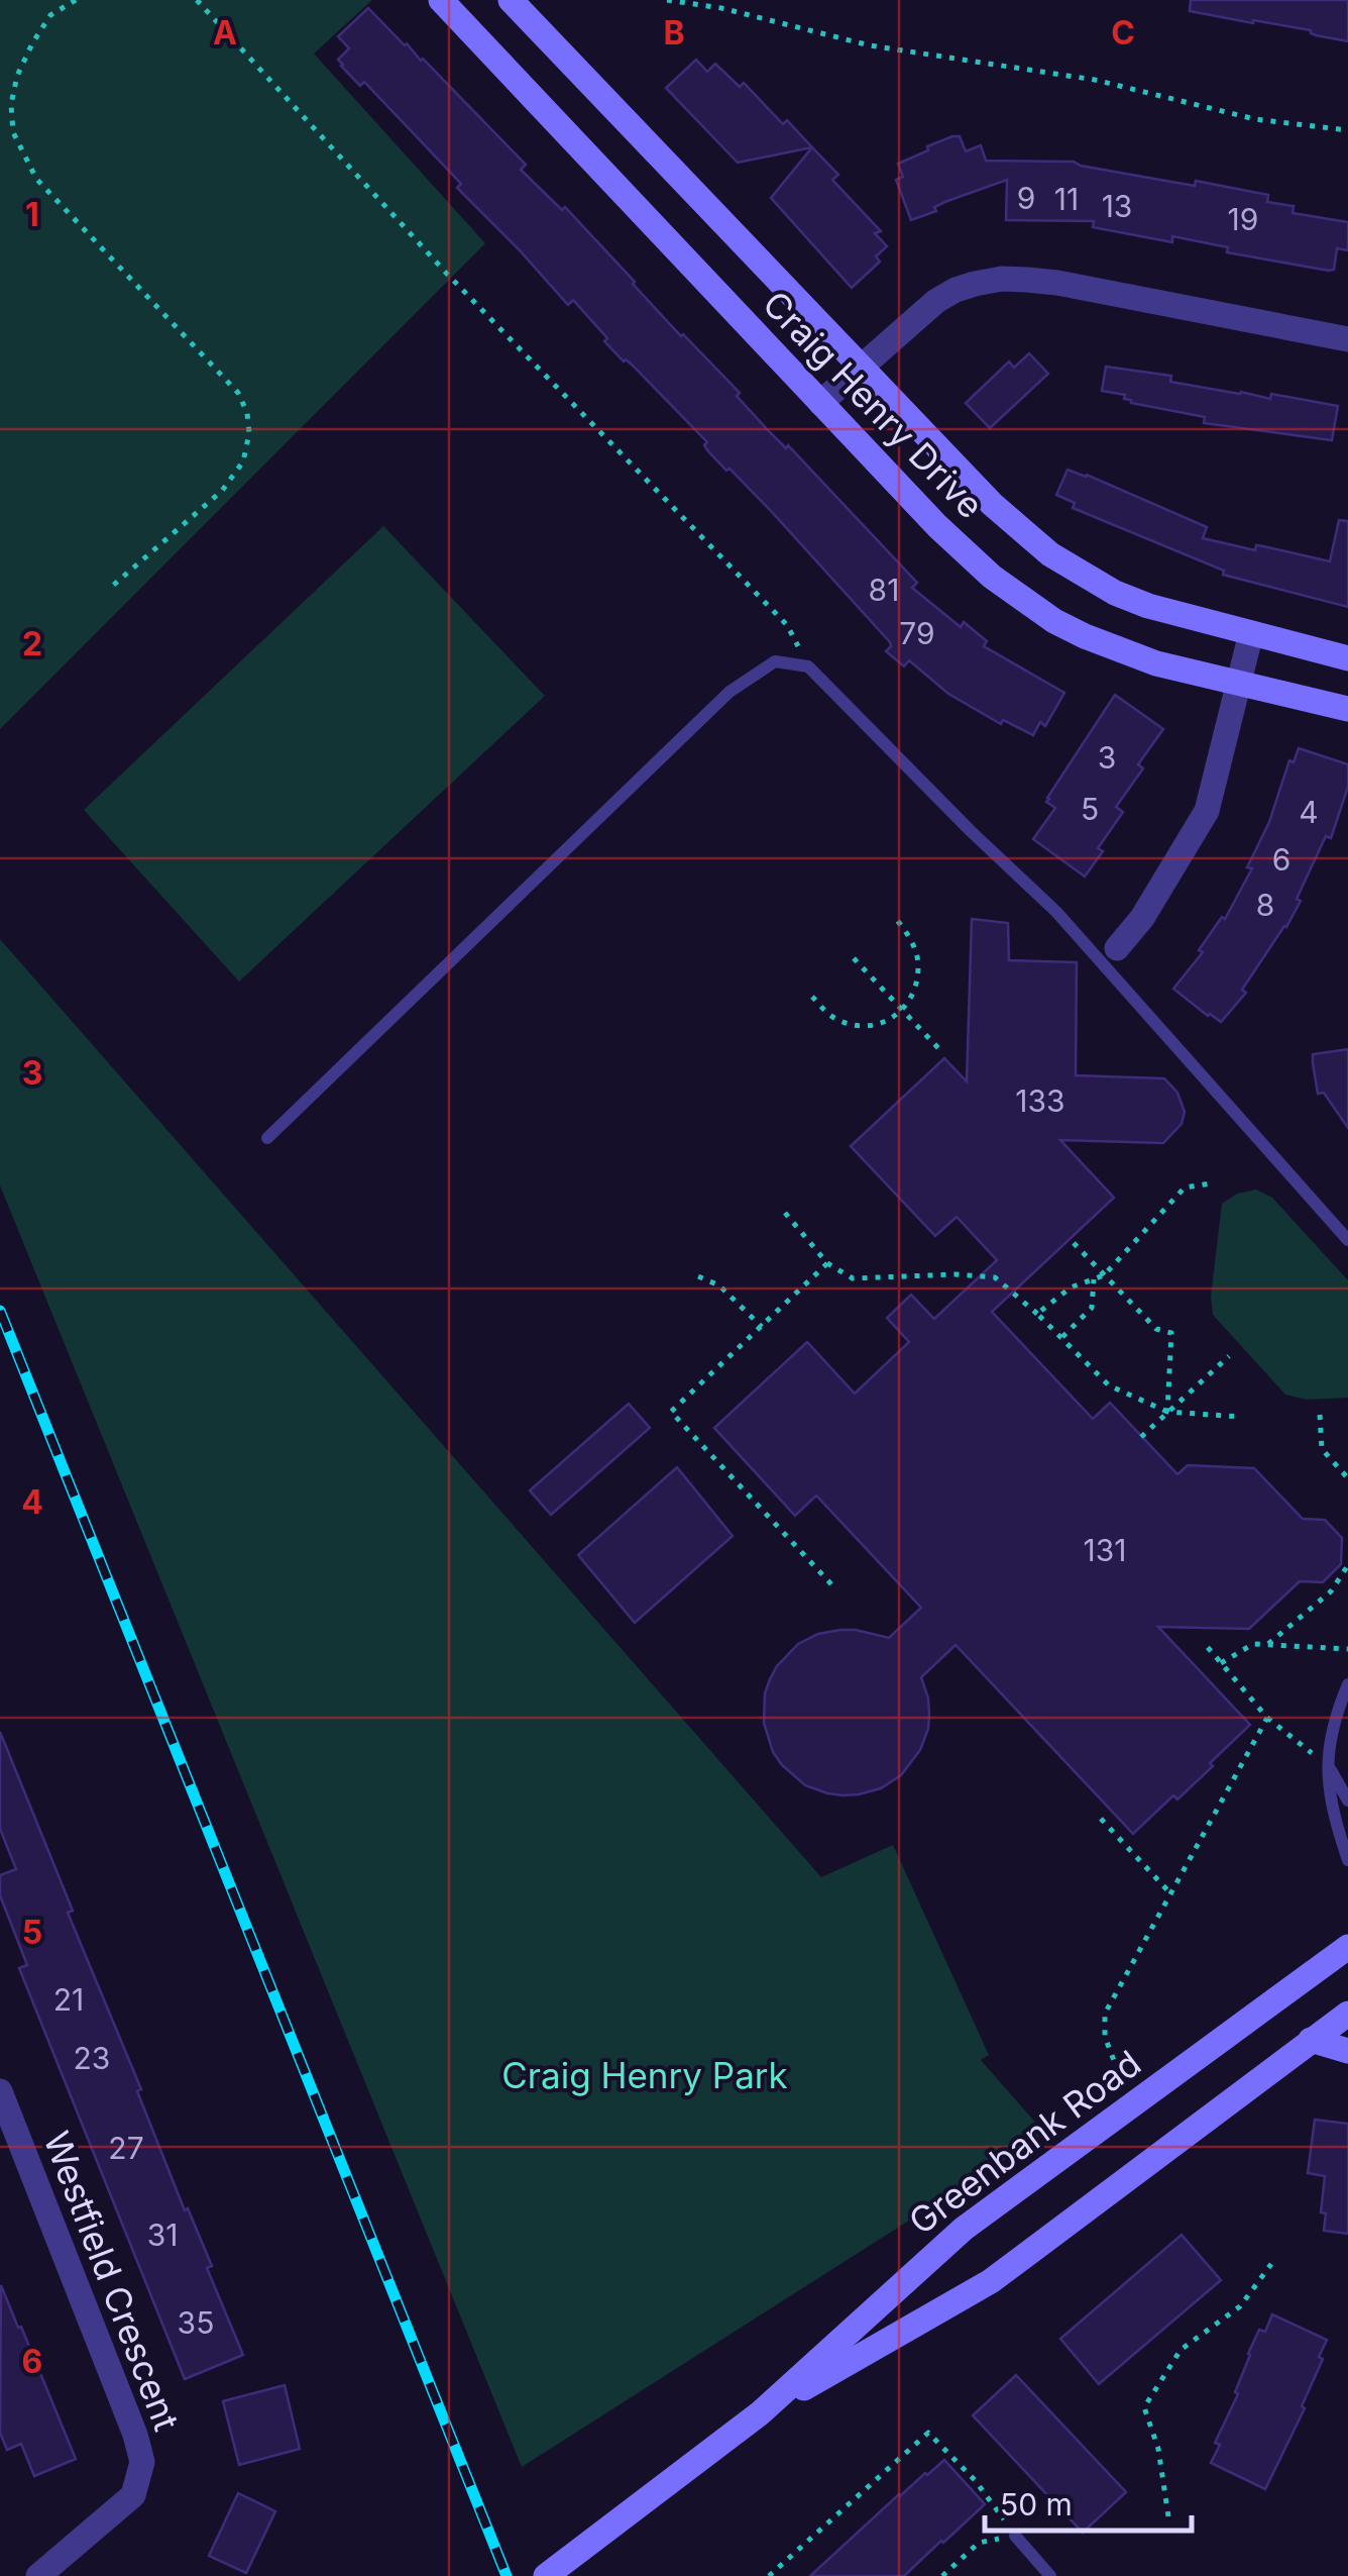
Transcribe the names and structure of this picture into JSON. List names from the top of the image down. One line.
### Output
{"streets":{"street":["Craig Henry Drive","Greenbank Road","Westfield Crescent"]},"parks":["Craig Henry Park"],"house_numbers":["9","11","13","19","81","79","3","5","4","6","8","133","131","21","23","27","31","35"],"scale_bar":"50 m","grid":{"columns":["A","B","C"],"rows":["1","2","3","4","5","6"]}}
